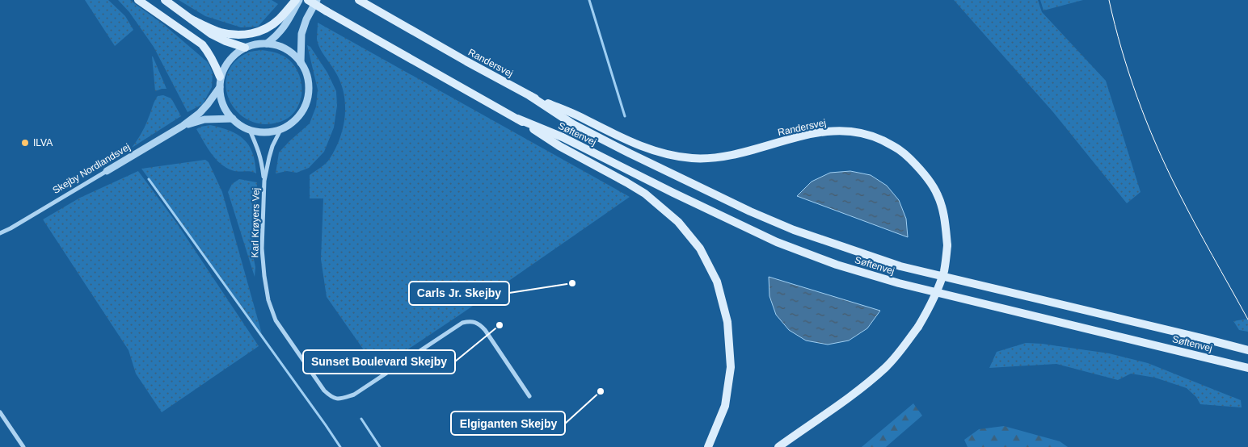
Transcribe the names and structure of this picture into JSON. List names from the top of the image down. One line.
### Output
{"streets":{"main road":["Randersvej","Søftenvej"],"street":["Skejby Nordlandsvej","Karl Krøyers Vej"]},"crossings":[["Randersvej","Søftenvej"],["Skejby Nordlandsvej","Karl Krøyers Vej"]],"places":["ILVA","Carls Jr. Skejby","Sunset Boulevard Skejby","Elgiganten Skejby"]}
